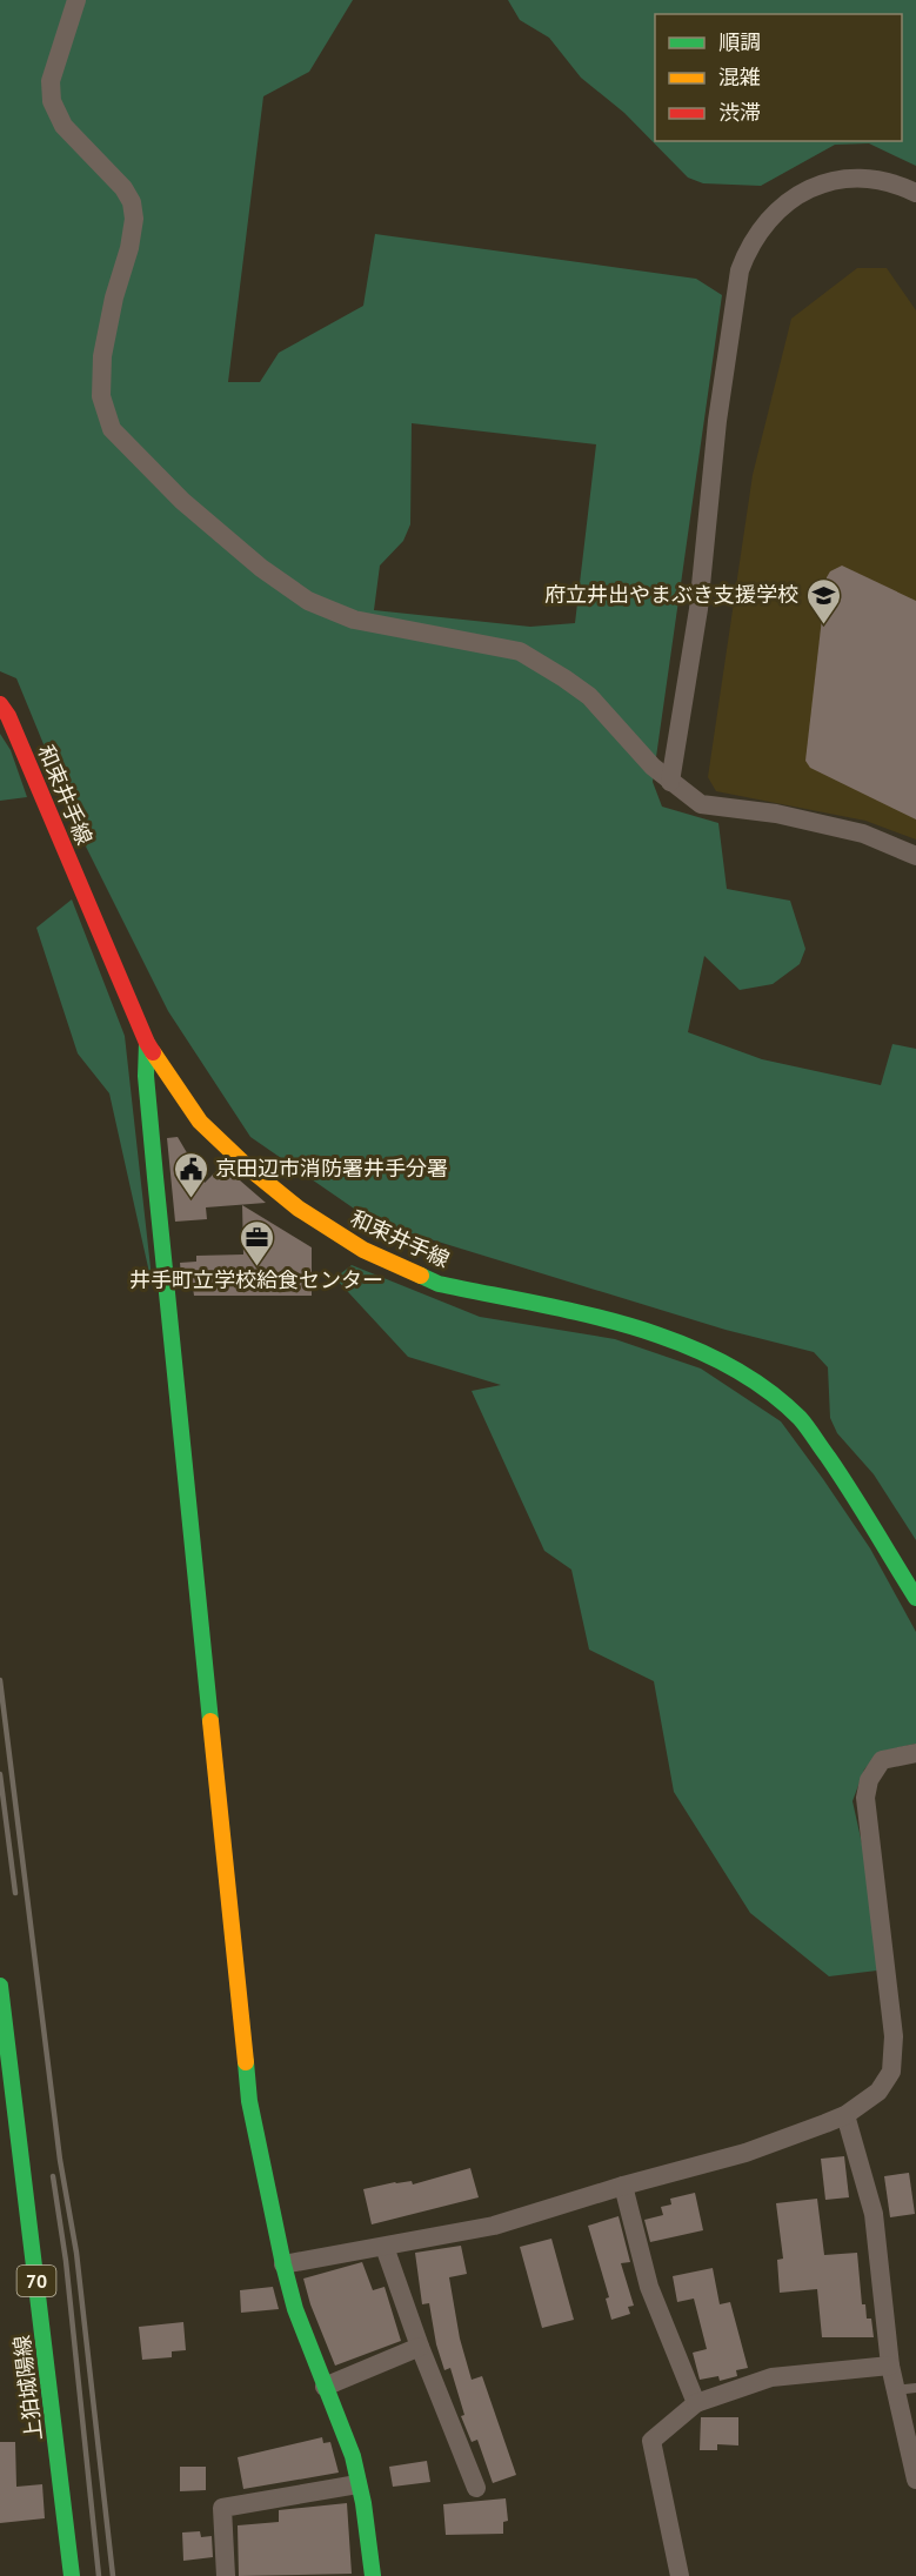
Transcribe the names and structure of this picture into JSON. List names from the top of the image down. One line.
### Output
{"streets":{"main road":["和束井手線","70","上狛城陽線"]},"places":{"school or university":["府立井出やまぶき支援学校"],"public building":["京田辺市消防署井手分署"],"office":["井手町立学校給食センター"]},"legend":["順調","混雑","渋滞"]}
